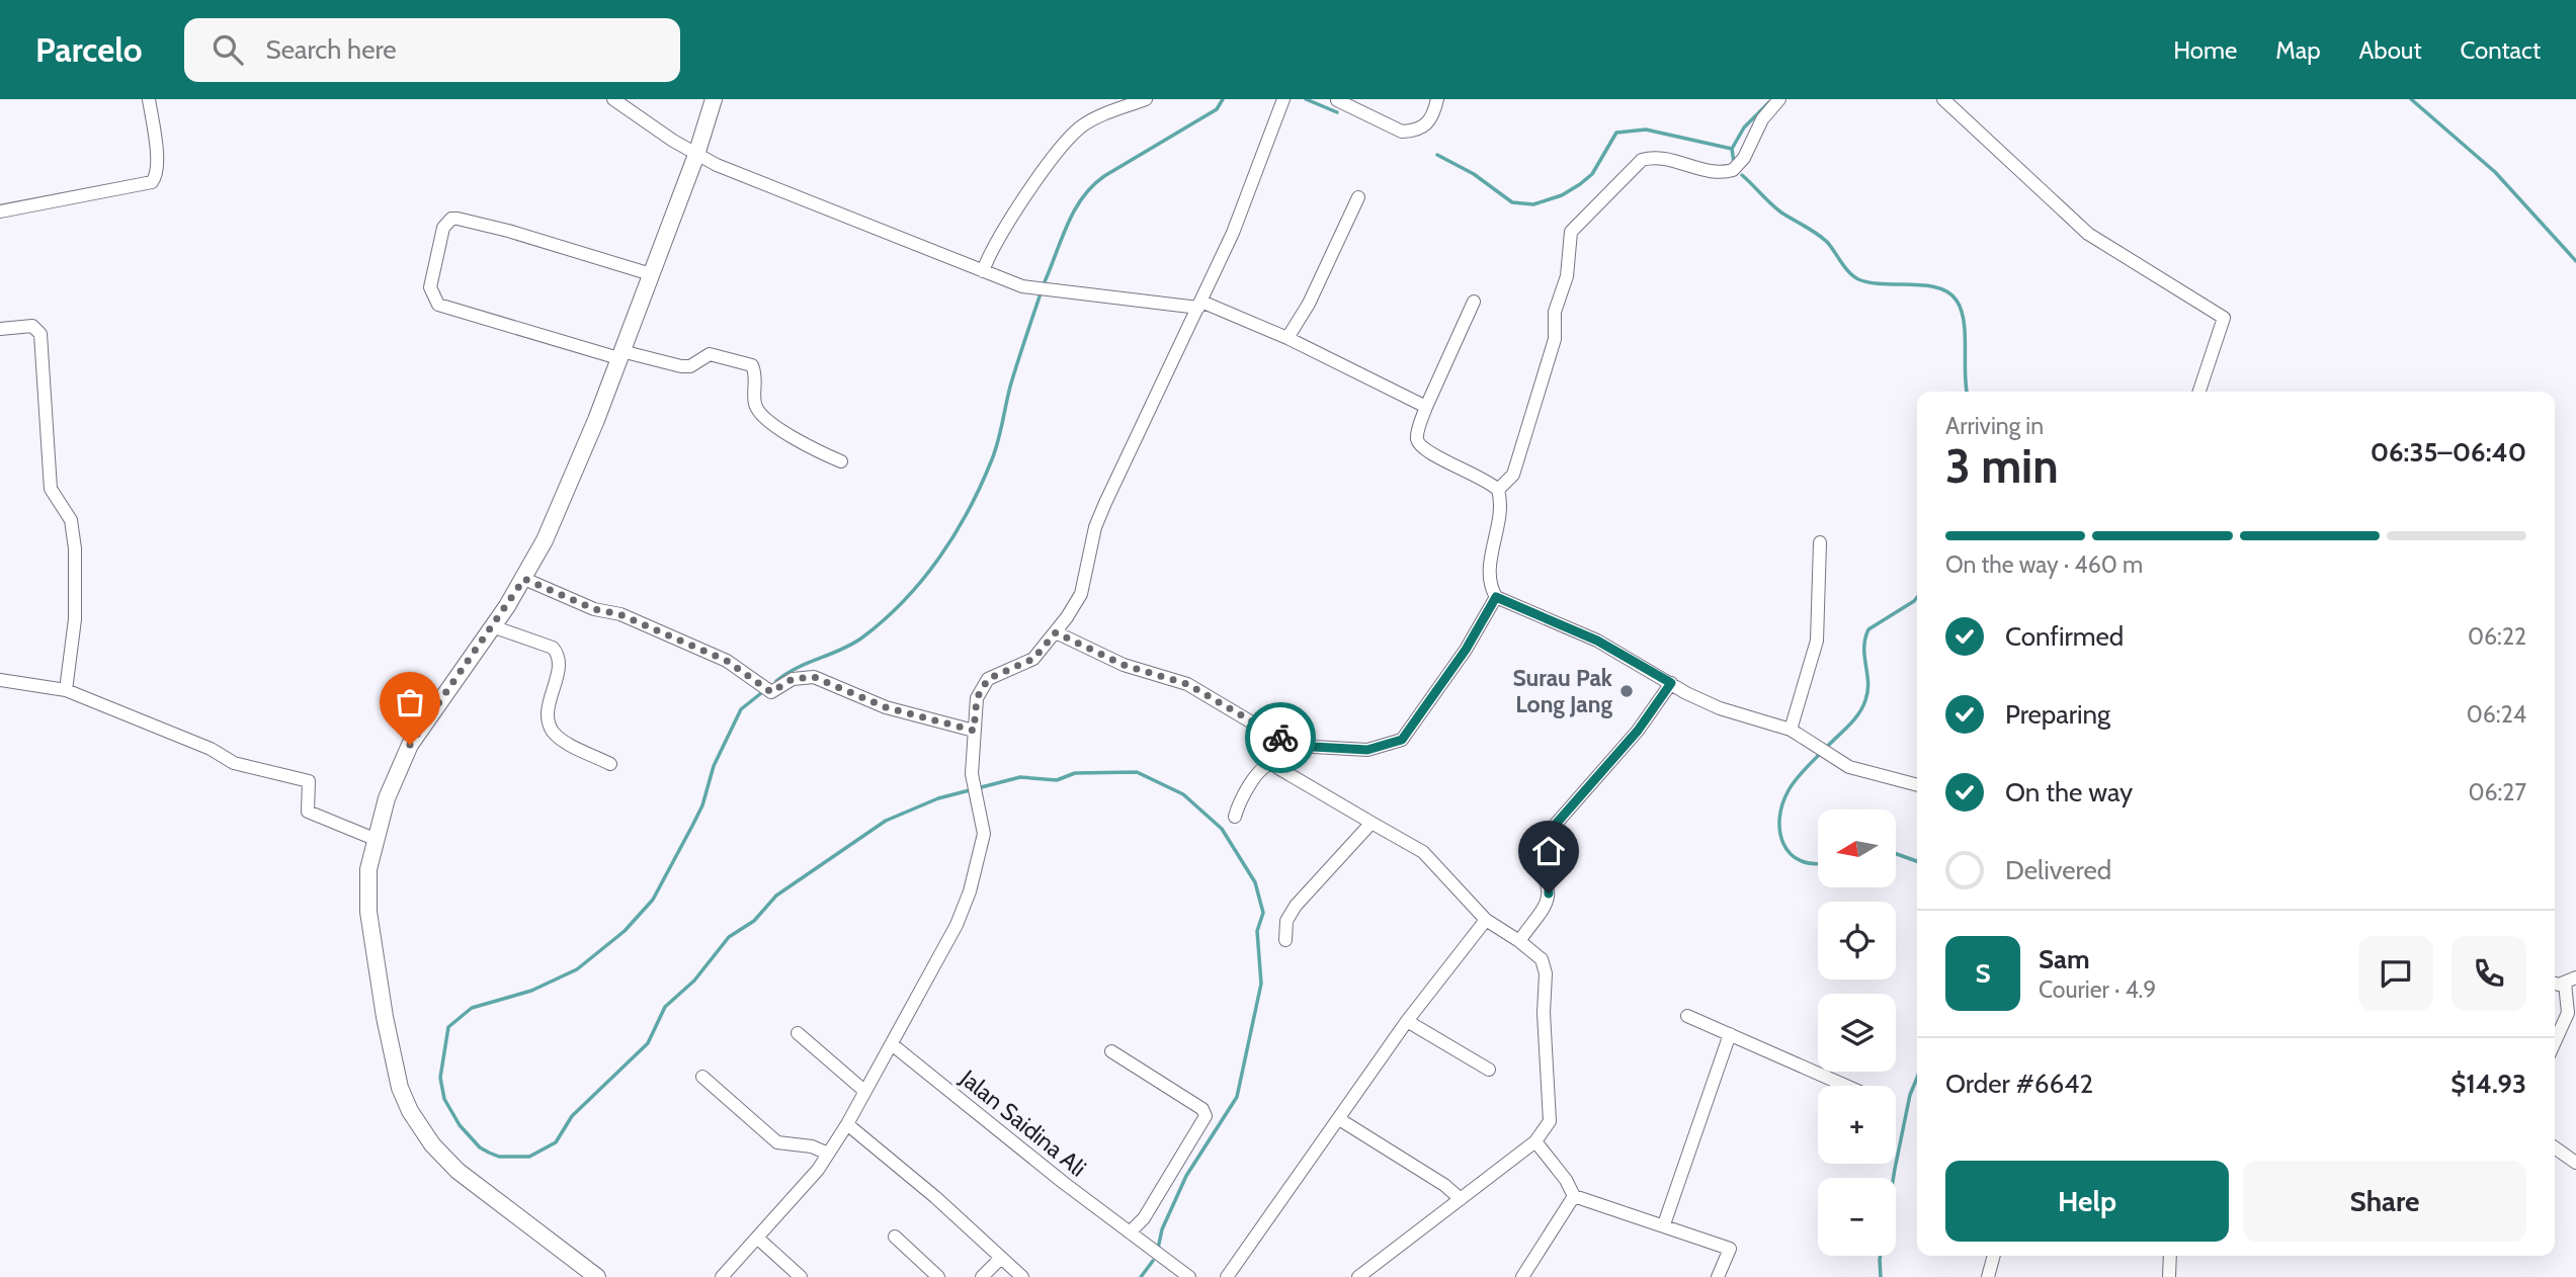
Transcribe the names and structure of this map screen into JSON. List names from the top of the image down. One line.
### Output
{"streets":{"street":["Jalan Saidina Ali"]},"places":["Surau Pak Long Jang"],"north":"left","page":{"header":"Parcelo","search":"Search here","nav":["Home","Map","About","Contact"],"heading":["3 min","Arriving in","06:35–06:40"],"panel":["Sam","Courier · 4.9","Order #6642","$14.93"],"bar":"On the way · 460 m","list":[["Confirmed","06:22"],["Preparing","06:24"],["On the way","06:27"],"Delivered"],"map_buttons":["+","−"],"round":"S","buttons":["Help","Share"]}}
